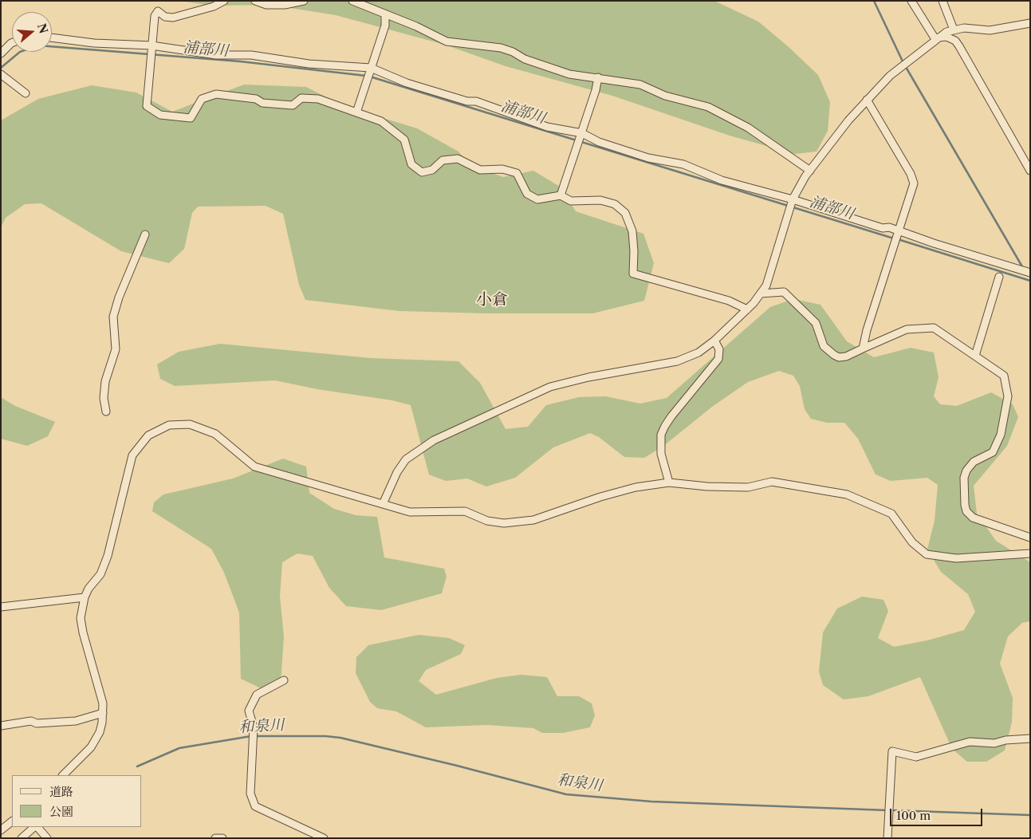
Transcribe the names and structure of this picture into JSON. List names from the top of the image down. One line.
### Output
{"districts":["小倉"],"water":["浦部川","和泉川"],"legend":["道路","公園"],"scale_bar":"100 m","north":"right"}
